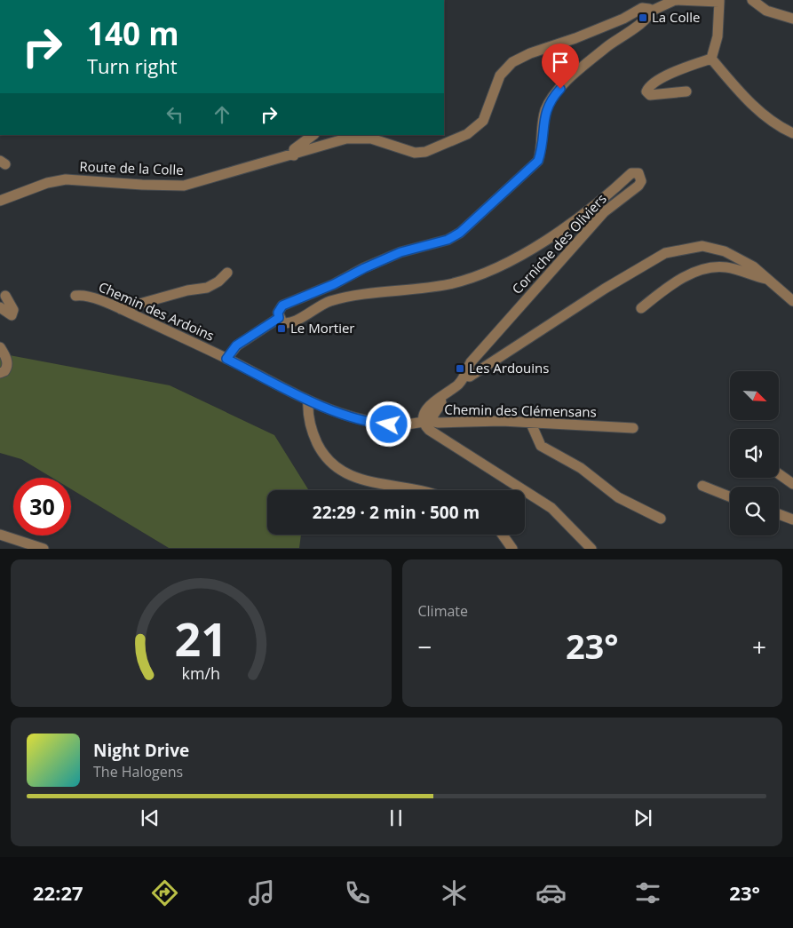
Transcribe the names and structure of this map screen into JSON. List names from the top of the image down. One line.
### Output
{"streets":{"street":["Route de la Colle","Corniche des Oliviers","Chemin des Ardoins","Chemin des Clémensans"]},"crossings":[["Corniche des Oliviers","Chemin des Ardoins"],["Corniche des Oliviers","Chemin des Clémensans"]],"places":{"transit":["La Colle","Le Mortier","Les Ardouins"]},"north":"bottom right","page":{"turn":["140 m","Turn right"],"limit":"30","trip":"22:29 · 2 min · 500 m","tile":"Climate","heat":["−","23°","+"],"song":["Night Drive","The Halogens"],"tabs":["22:27","23°"],"gauge":["21","km/h"]}}
